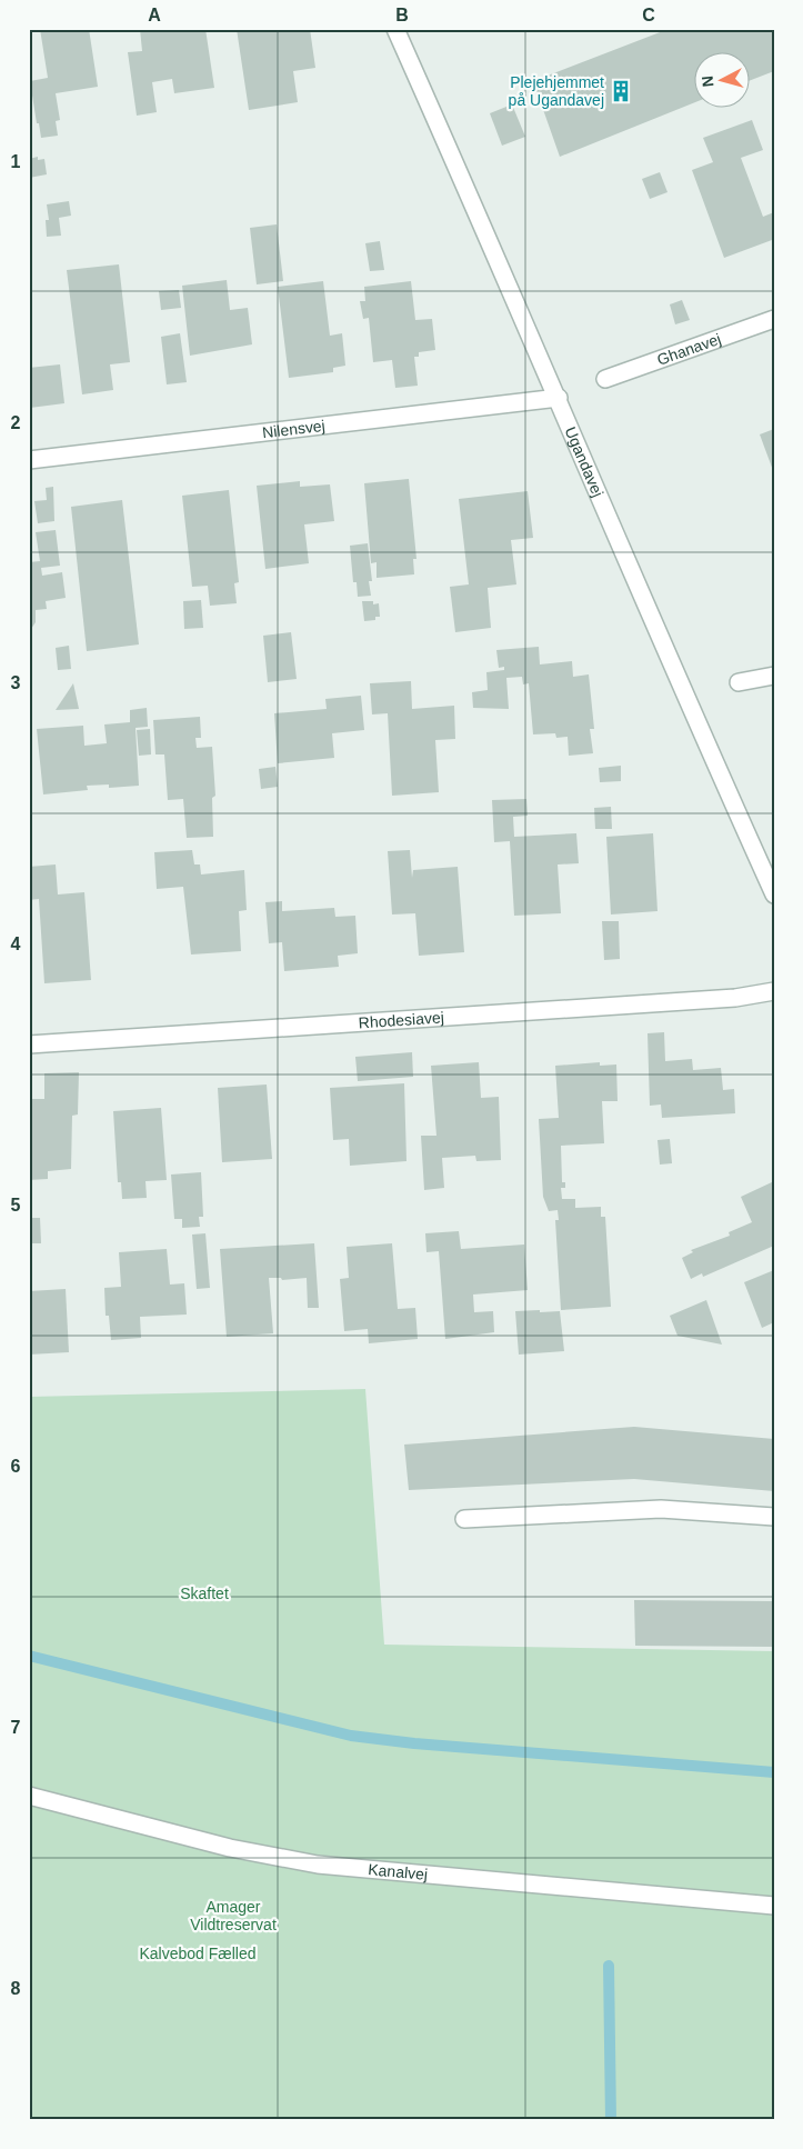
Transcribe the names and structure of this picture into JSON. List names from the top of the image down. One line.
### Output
{"streets":{"street":["Ghanavej","Nilensvej","Ugandavej","Rhodesiavej","Kanalvej"]},"crossings":[["Nilensvej","Ugandavej"]],"parks":["Skaftet","Amager Vildtreservat","Kalvebod Fælled"],"places":{"building":["Plejehjemmet på Ugandavej"]},"north":"left","grid":{"columns":["A","B","C"],"rows":["1","2","3","4","5","6","7","8"]}}
